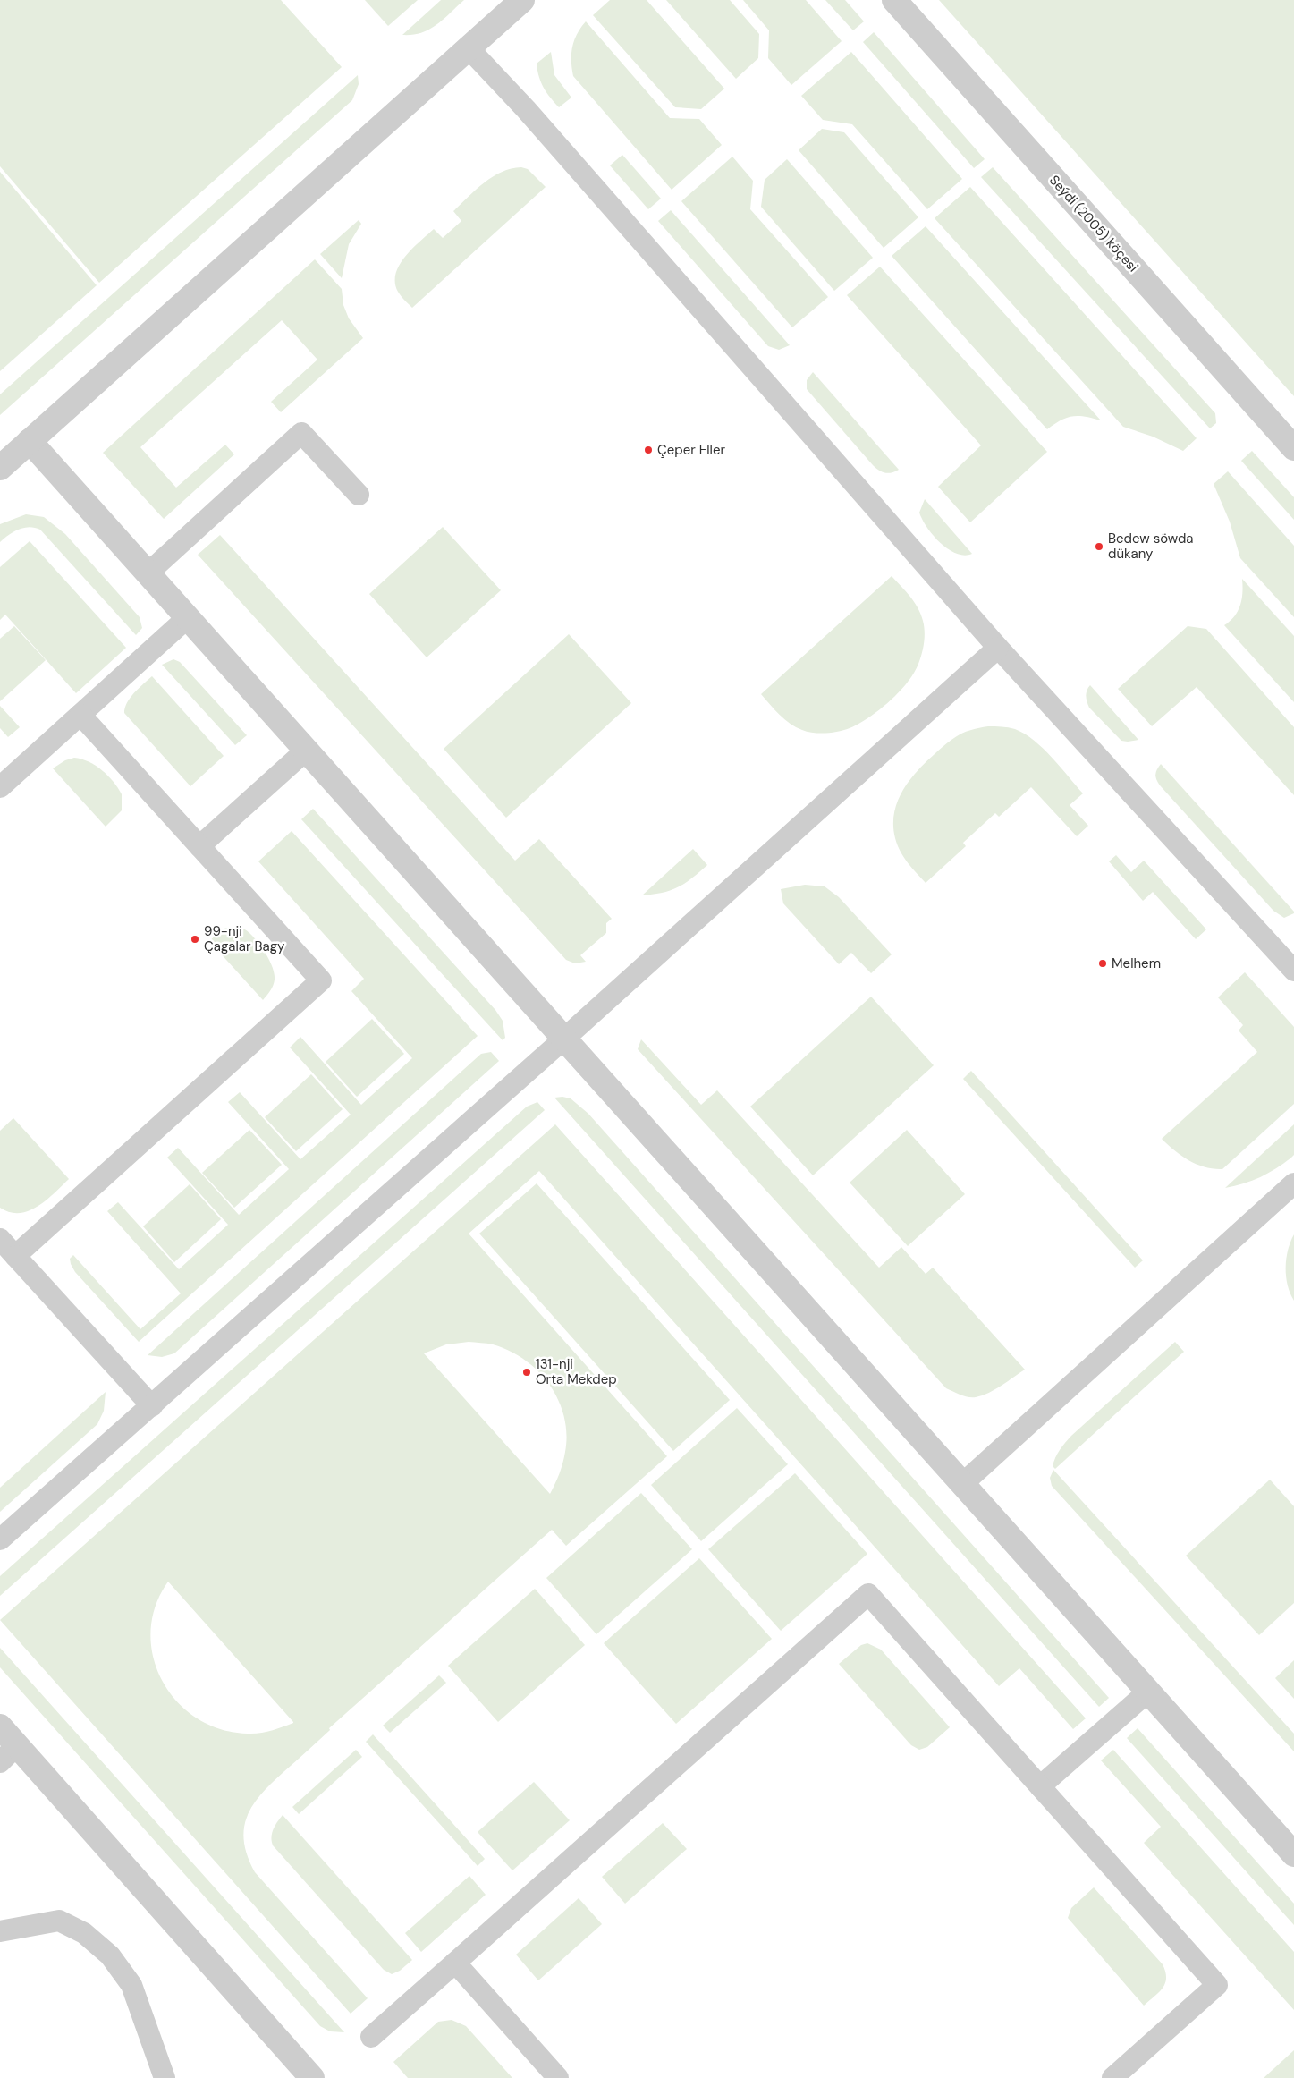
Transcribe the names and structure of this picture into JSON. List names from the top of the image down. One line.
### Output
{"streets":{"street":["Seýdi (2005) köçesi"]},"places":["Çeper Eller","Bedew söwda dükany","99-nji Çagalar Bagy","Melhem","131-nji Orta Mekdep"]}
